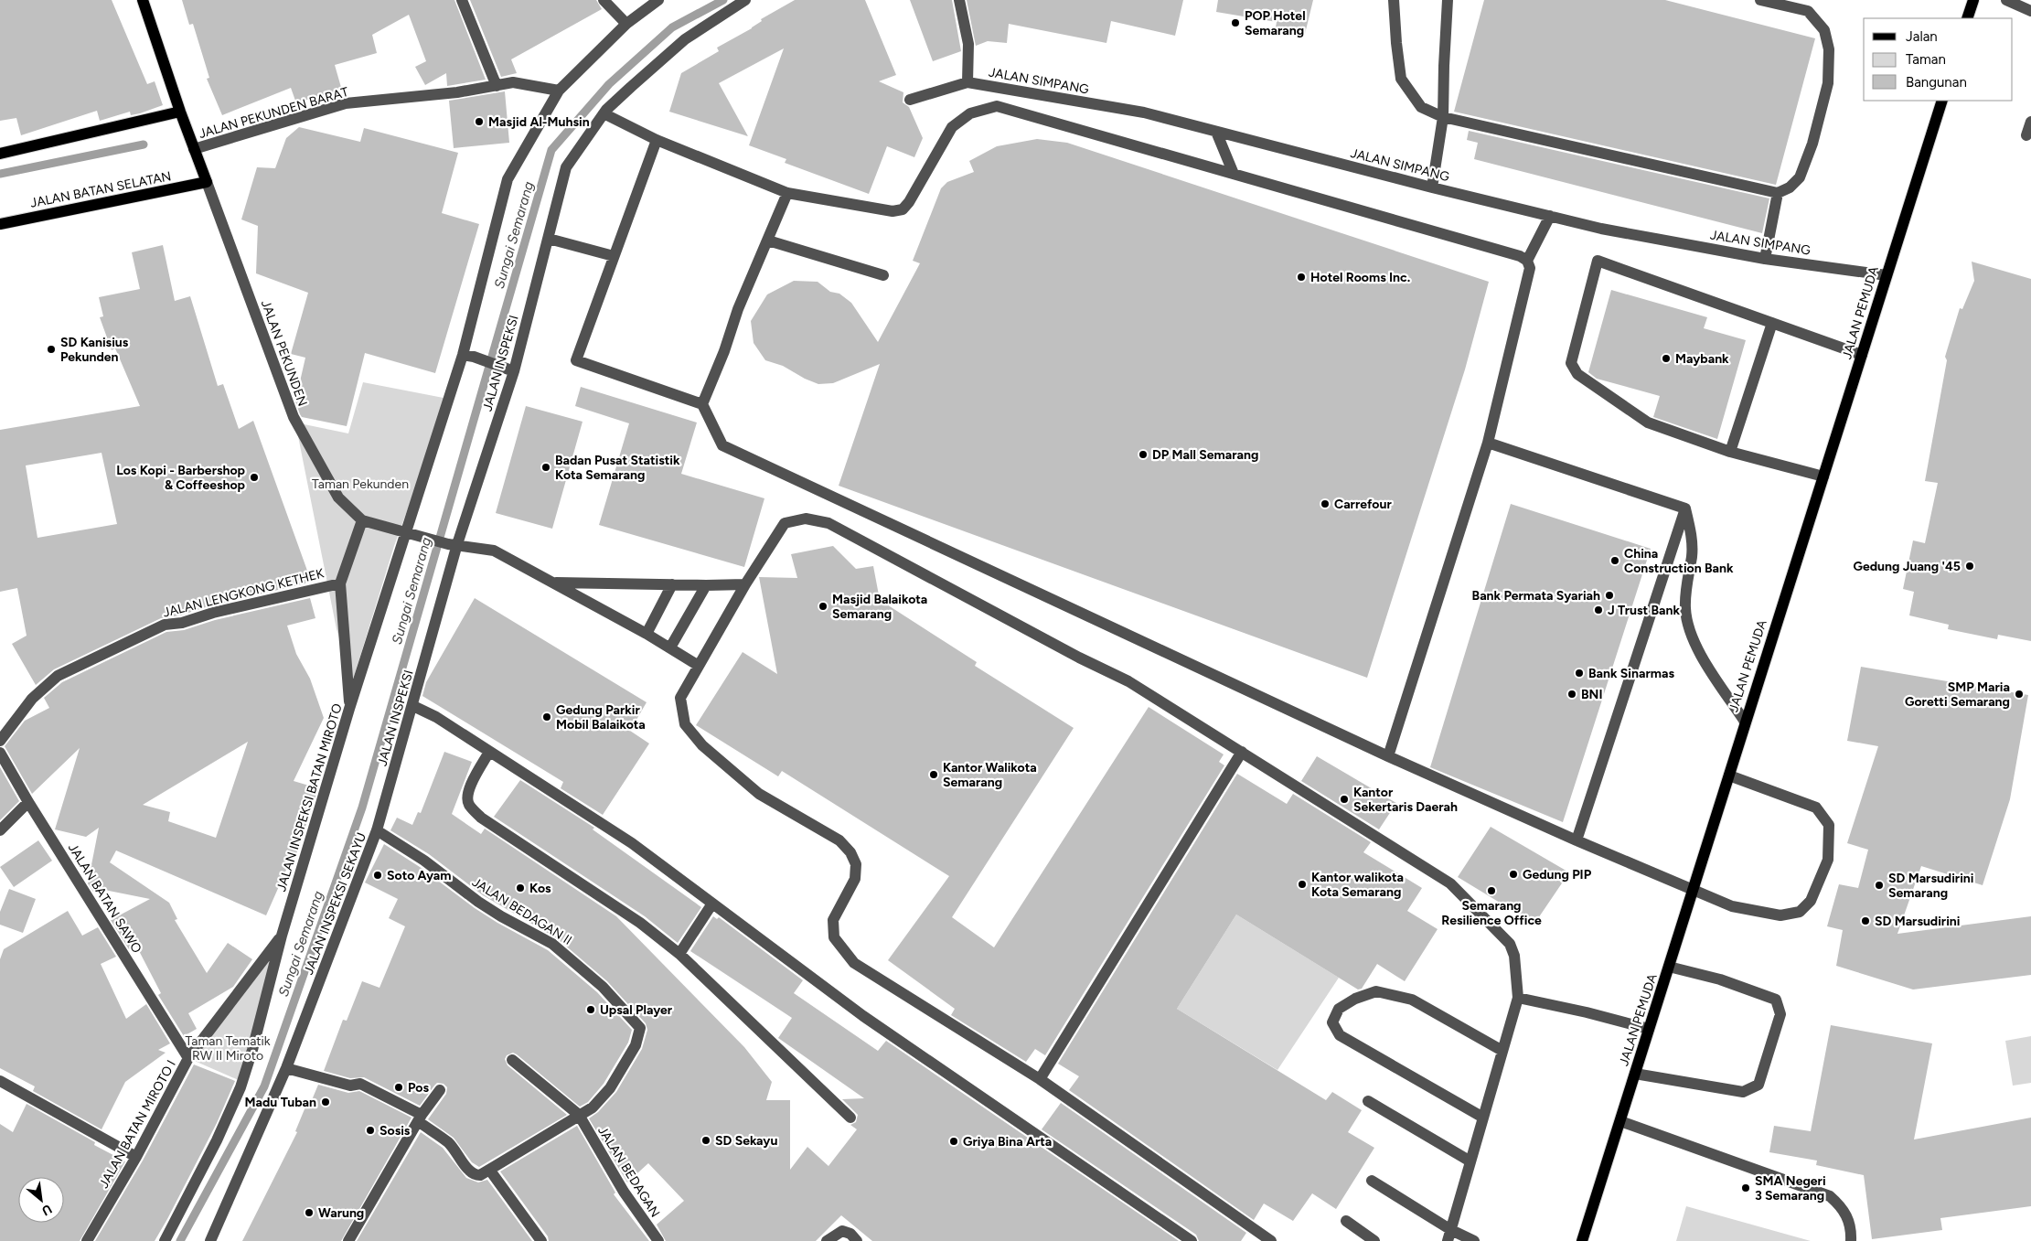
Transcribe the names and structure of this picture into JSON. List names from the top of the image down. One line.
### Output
{"streets":{"main road":["JALAN BATAN SELATAN","JALAN PEMUDA","JALAN PEKUNDEN"],"street":["JALAN SIMPANG","JALAN PEKUNDEN BARAT","JALAN INSPEKSI","JALAN LENGKONG KETHEK","JALAN INSPEKSI BATAN MIROTO","JALAN BATAN SAWO","JALAN INSPEKSI SEKAYU","JALAN BEDAGAN II","JALAN BATAN MIROTO I","JALAN BEDAGAN"]},"crossings":[["JALAN SIMPANG","JALAN PEMUDA"],["JALAN PEKUNDEN BARAT","JALAN PEKUNDEN"],["JALAN PEKUNDEN BARAT","JALAN INSPEKSI BATAN MIROTO"],["JALAN BATAN SELATAN","JALAN PEKUNDEN"],["JALAN INSPEKSI","JALAN INSPEKSI SEKAYU"],["JALAN INSPEKSI BATAN MIROTO","JALAN BATAN MIROTO I"],["JALAN BATAN SAWO","JALAN BATAN MIROTO I"],["JALAN INSPEKSI SEKAYU","JALAN BEDAGAN II"],["JALAN BEDAGAN II","JALAN BEDAGAN"]],"water":["Sungai Semarang"],"parks":["Taman Pekunden","Taman Tematik RW II Miroto"],"places":["POP Hotel Semarang","Masjid Al-Muhsin","Hotel Rooms Inc.","SD Kanisius Pekunden","Maybank","DP Mall Semarang","Badan Pusat Statistik Kota Semarang","Los Kopi - Barbershop & Coffeeshop","Carrefour","China Construction Bank","Gedung Juang '45","Bank Permata Syariah","Masjid Balaikota Semarang","J Trust Bank","Bank Sinarmas","BNI","SMP Maria Goretti Semarang","Gedung Parkir Mobil Balaikota","Kantor Walikota Semarang","Kantor Sekertaris Daerah","Gedung PIP","Soto Ayam","Kantor walikota Kota Semarang","SD Marsudirini Semarang","Kos","Semarang Resilience Office","SD Marsudirini","Upsal Player","Pos","Madu Tuban","Sosis","SD Sekayu","Griya Bina Arta","SMA Negeri 3 Semarang","Warung"],"legend":["Jalan","Taman","Bangunan"],"north":"bottom right"}
